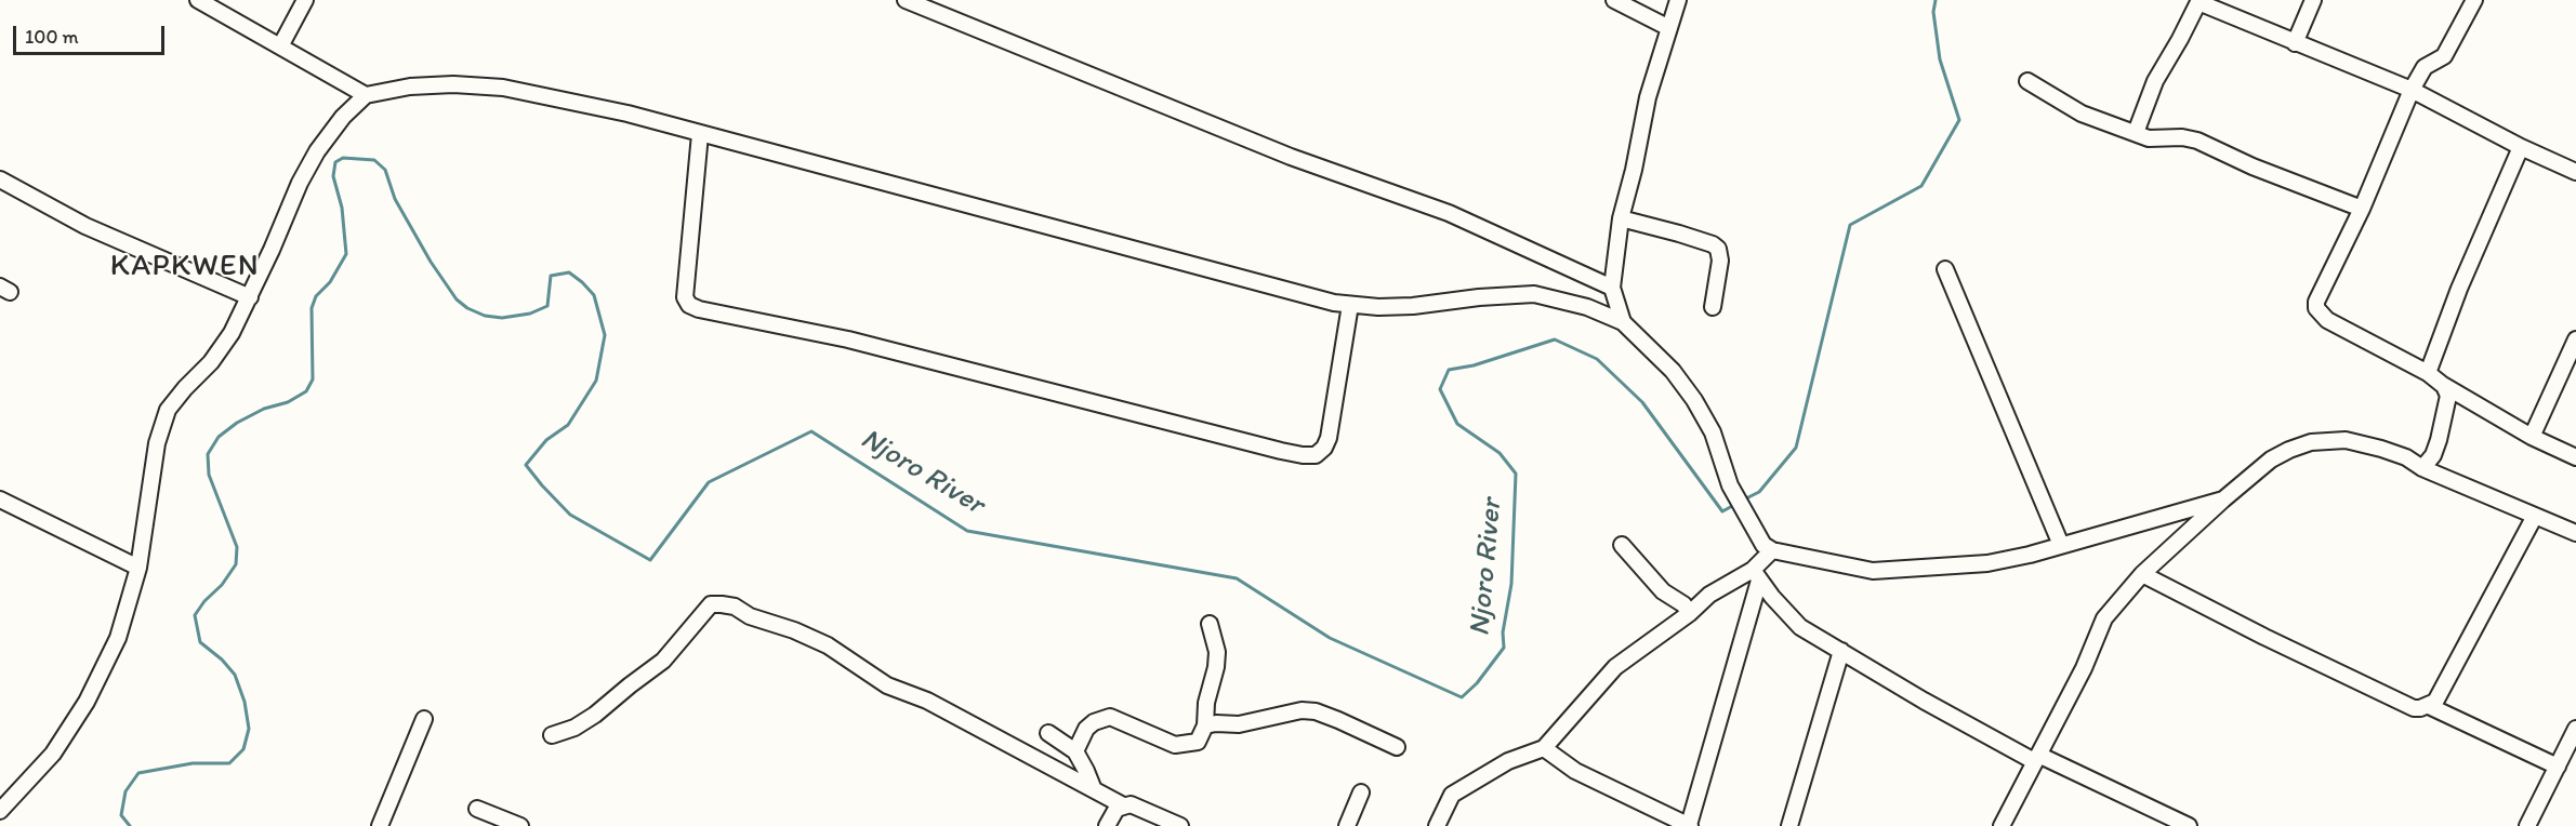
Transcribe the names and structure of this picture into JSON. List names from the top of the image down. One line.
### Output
{"districts":["KAPKWEN"],"water":["Njoro River"],"scale_bar":"100 m"}
